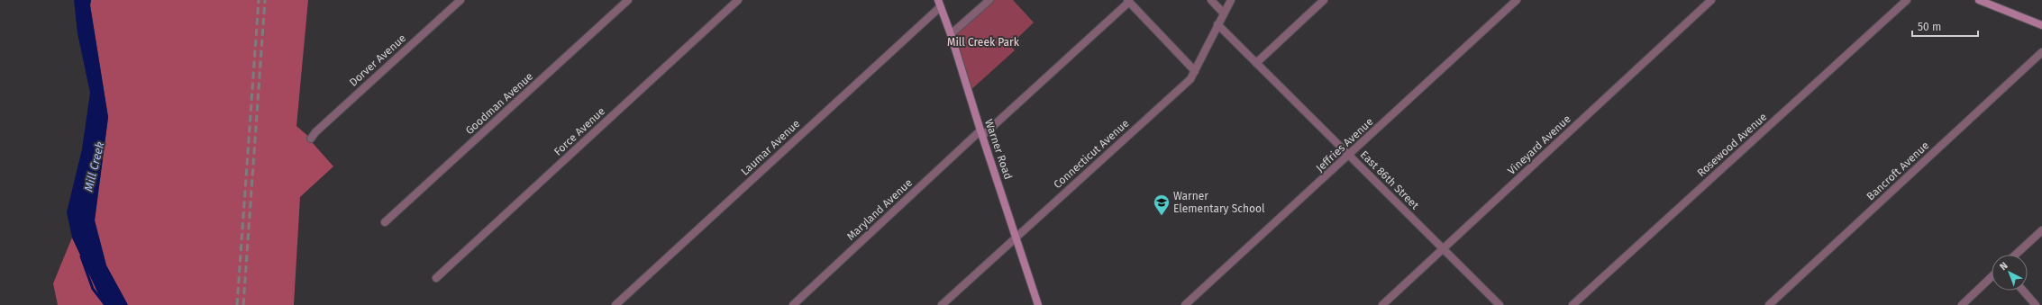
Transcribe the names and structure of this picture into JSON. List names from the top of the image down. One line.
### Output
{"streets":{"main road":["Warner Road"],"street":["Dorver Avenue","Goodman Avenue","Force Avenue","Jeffries Avenue","Vineyard Avenue","Rosewood Avenue","Laumar Avenue","Connecticut Avenue","Bancroft Avenue","East 86th Street","Maryland Avenue"]},"crossings":[["Jeffries Avenue","East 86th Street"],["Vineyard Avenue","East 86th Street"],["Laumar Avenue","Warner Road"],["Warner Road","Connecticut Avenue"],["Warner Road","Maryland Avenue"],["Connecticut Avenue","East 86th Street"]],"water":["Mill Creek"],"parks":["Mill Creek Park"],"places":{"school or university":["Warner Elementary School"]},"scale_bar":"50 m","north":"top left"}
